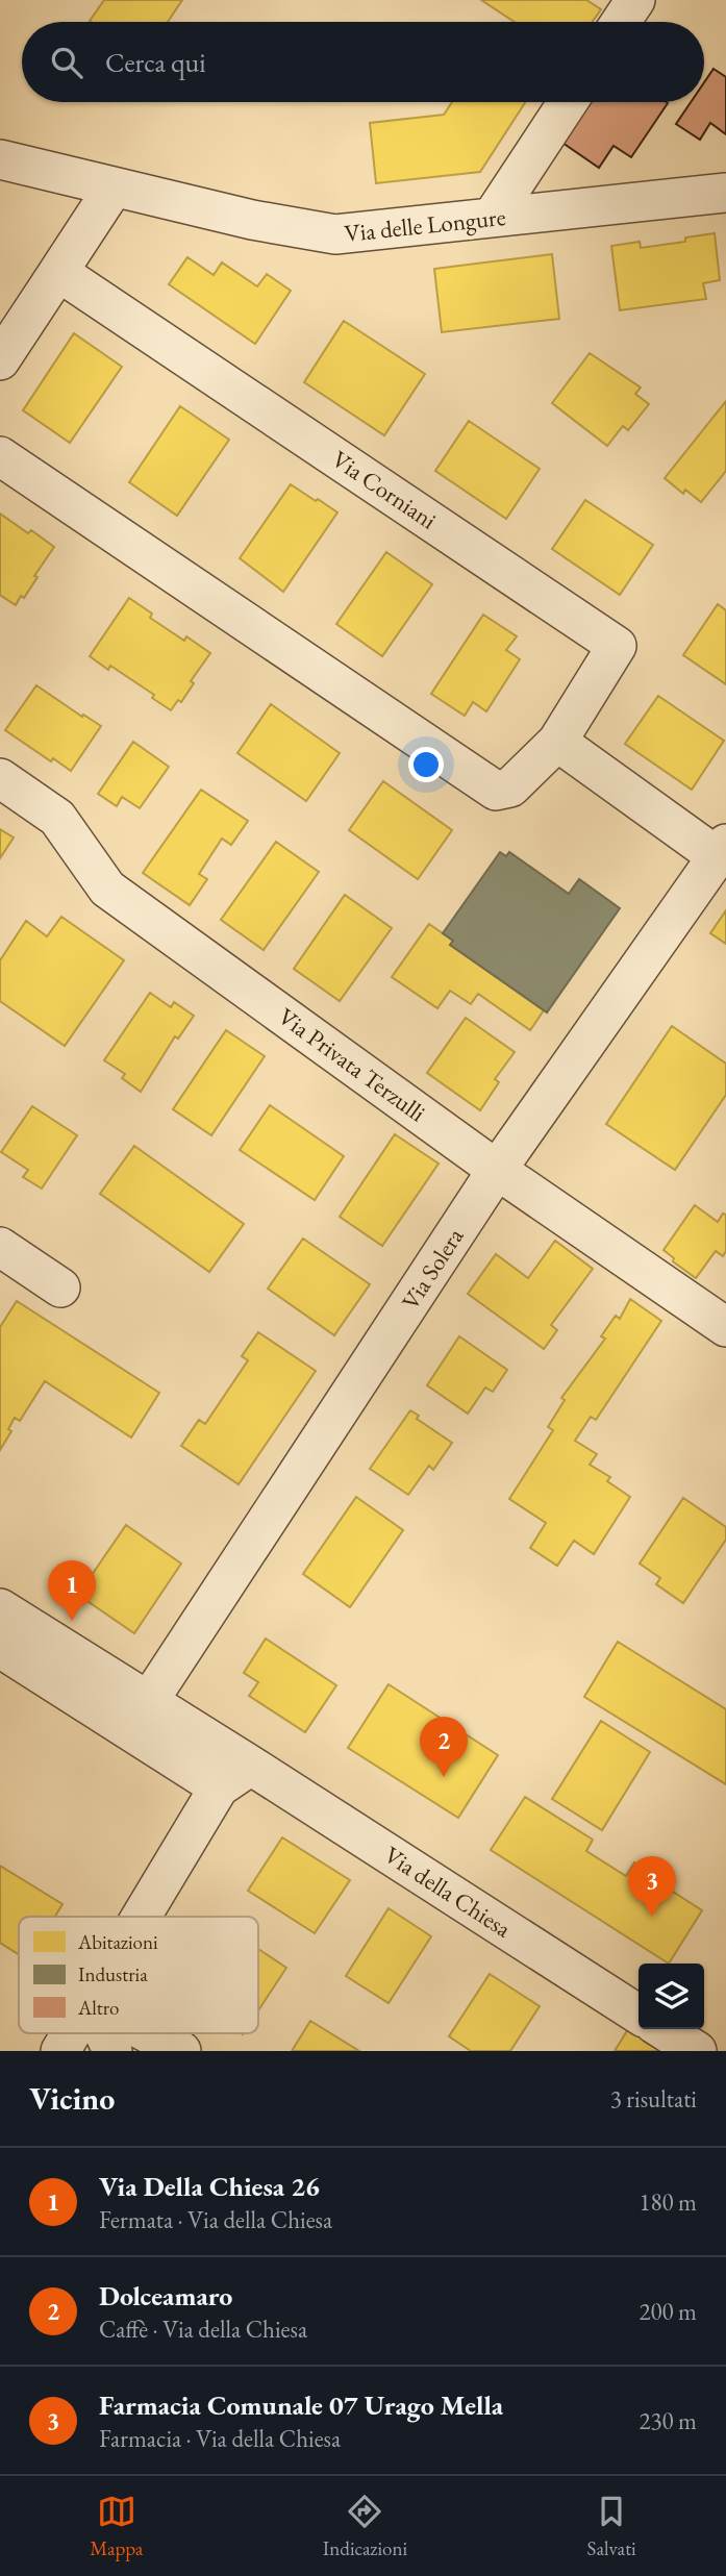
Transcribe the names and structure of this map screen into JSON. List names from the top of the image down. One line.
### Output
{"streets":{"street":["Via delle Longure","Via Corniani","Via Privata Terzulli","Via Solera","Via della Chiesa"]},"crossings":[["Via Privata Terzulli","Via Solera"],["Via Solera","Via della Chiesa"]],"legend":["Abitazioni","Industria","Altro"],"page":{"search":"Cerca qui","pins":["1","2","3"],"heading":["Vicino","3 risultati"],"list":[{"mark":"1","name":"Via Della Chiesa 26","note":"Fermata · Via della Chiesa","value":"180 m"},{"mark":"2","name":"Dolceamaro","note":"Caffè · Via della Chiesa","value":"200 m"},{"mark":"3","name":"Farmacia Comunale 07 Urago Mella","note":"Farmacia · Via della Chiesa","value":"230 m"}],"nav":["Mappa","Indicazioni","Salvati"]}}
